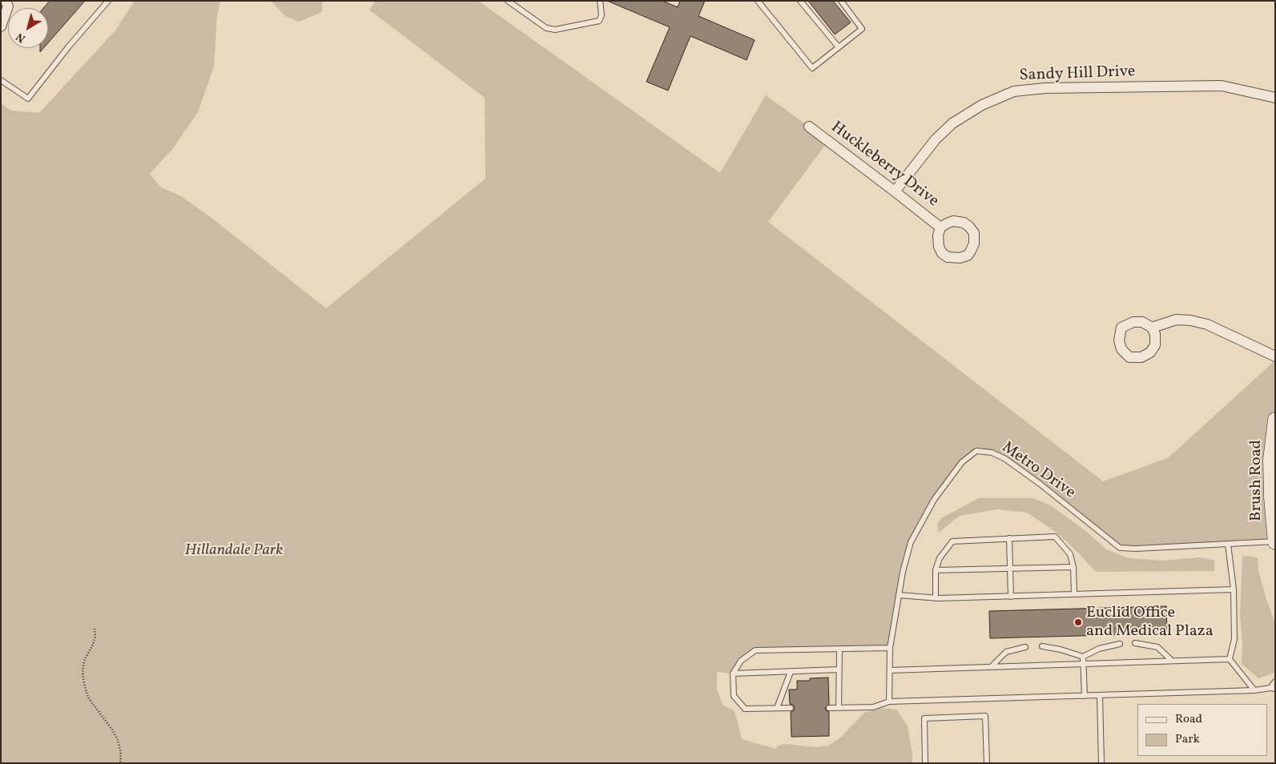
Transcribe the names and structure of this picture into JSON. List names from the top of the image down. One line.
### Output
{"streets":{"street":["Sandy Hill Drive","Huckleberry Drive","Brush Road"],"lane":["Metro Drive"]},"crossings":[["Sandy Hill Drive","Huckleberry Drive"],["Metro Drive","Brush Road"]],"parks":["Hillandale Park"],"places":["Euclid Office and Medical Plaza"],"legend":["Road","Park"],"north":"bottom left"}
